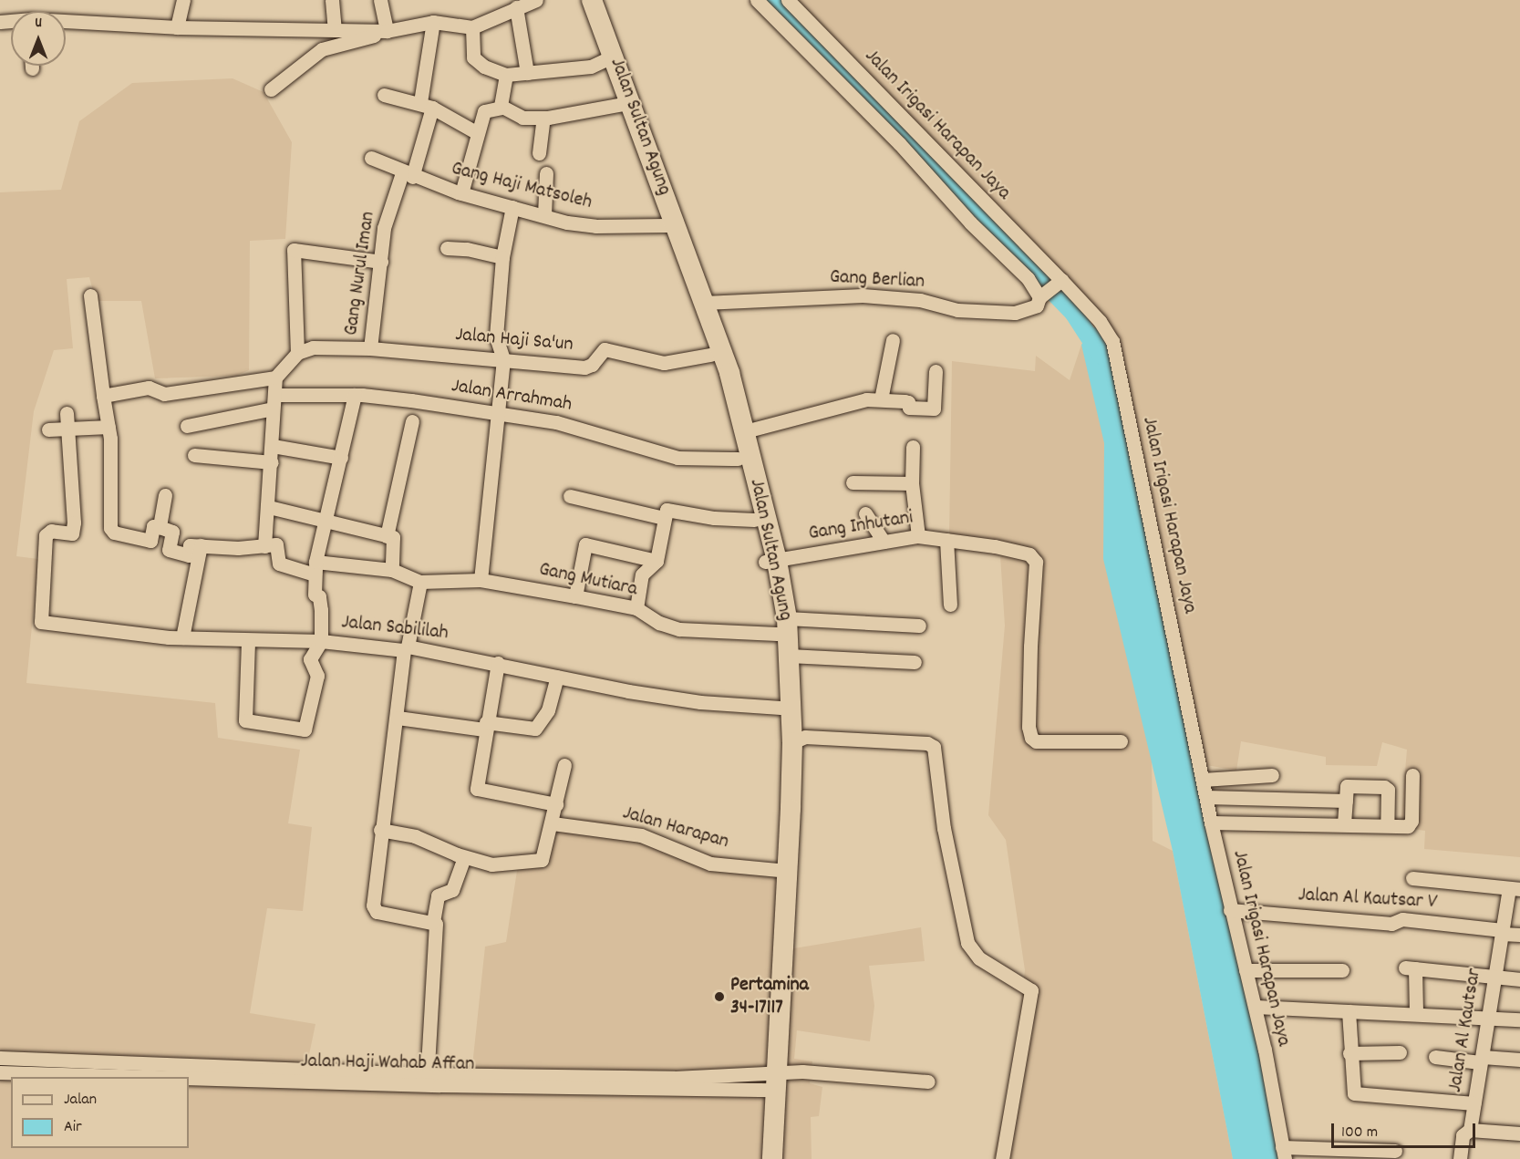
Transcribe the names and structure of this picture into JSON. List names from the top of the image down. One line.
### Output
{"streets":{"highway":["Jalan Sultan Agung"],"street":["Jalan Irigasi Harapan Jaya","Gang Haji Matsoleh","Gang Nurul Iman","Gang Berlian","Jalan Haji Sa'un","Jalan Arrahmah","Gang Inhutani","Gang Mutiara","Jalan Sabililah","Jalan Harapan","Jalan Al Kautsar V","Jalan Al Kautsar","Jalan Haji Wahab Affan"]},"crossings":[["Jalan Irigasi Harapan Jaya","Gang Berlian"],["Jalan Irigasi Harapan Jaya","Jalan Al Kautsar V"],["Jalan Sultan Agung","Gang Haji Matsoleh"],["Jalan Sultan Agung","Gang Berlian"],["Jalan Sultan Agung","Jalan Haji Sa'un"],["Jalan Sultan Agung","Jalan Arrahmah"],["Jalan Sultan Agung","Gang Inhutani"],["Jalan Sultan Agung","Gang Mutiara"],["Jalan Sultan Agung","Jalan Sabililah"],["Jalan Sultan Agung","Jalan Harapan"],["Jalan Sultan Agung","Jalan Haji Wahab Affan"],["Gang Haji Matsoleh","Gang Nurul Iman"],["Gang Nurul Iman","Jalan Haji Sa'un"],["Jalan Al Kautsar V","Jalan Al Kautsar"]],"places":["Pertamina 34-17117"],"legend":["Jalan","Air"],"scale_bar":"100 m","north":"top"}
